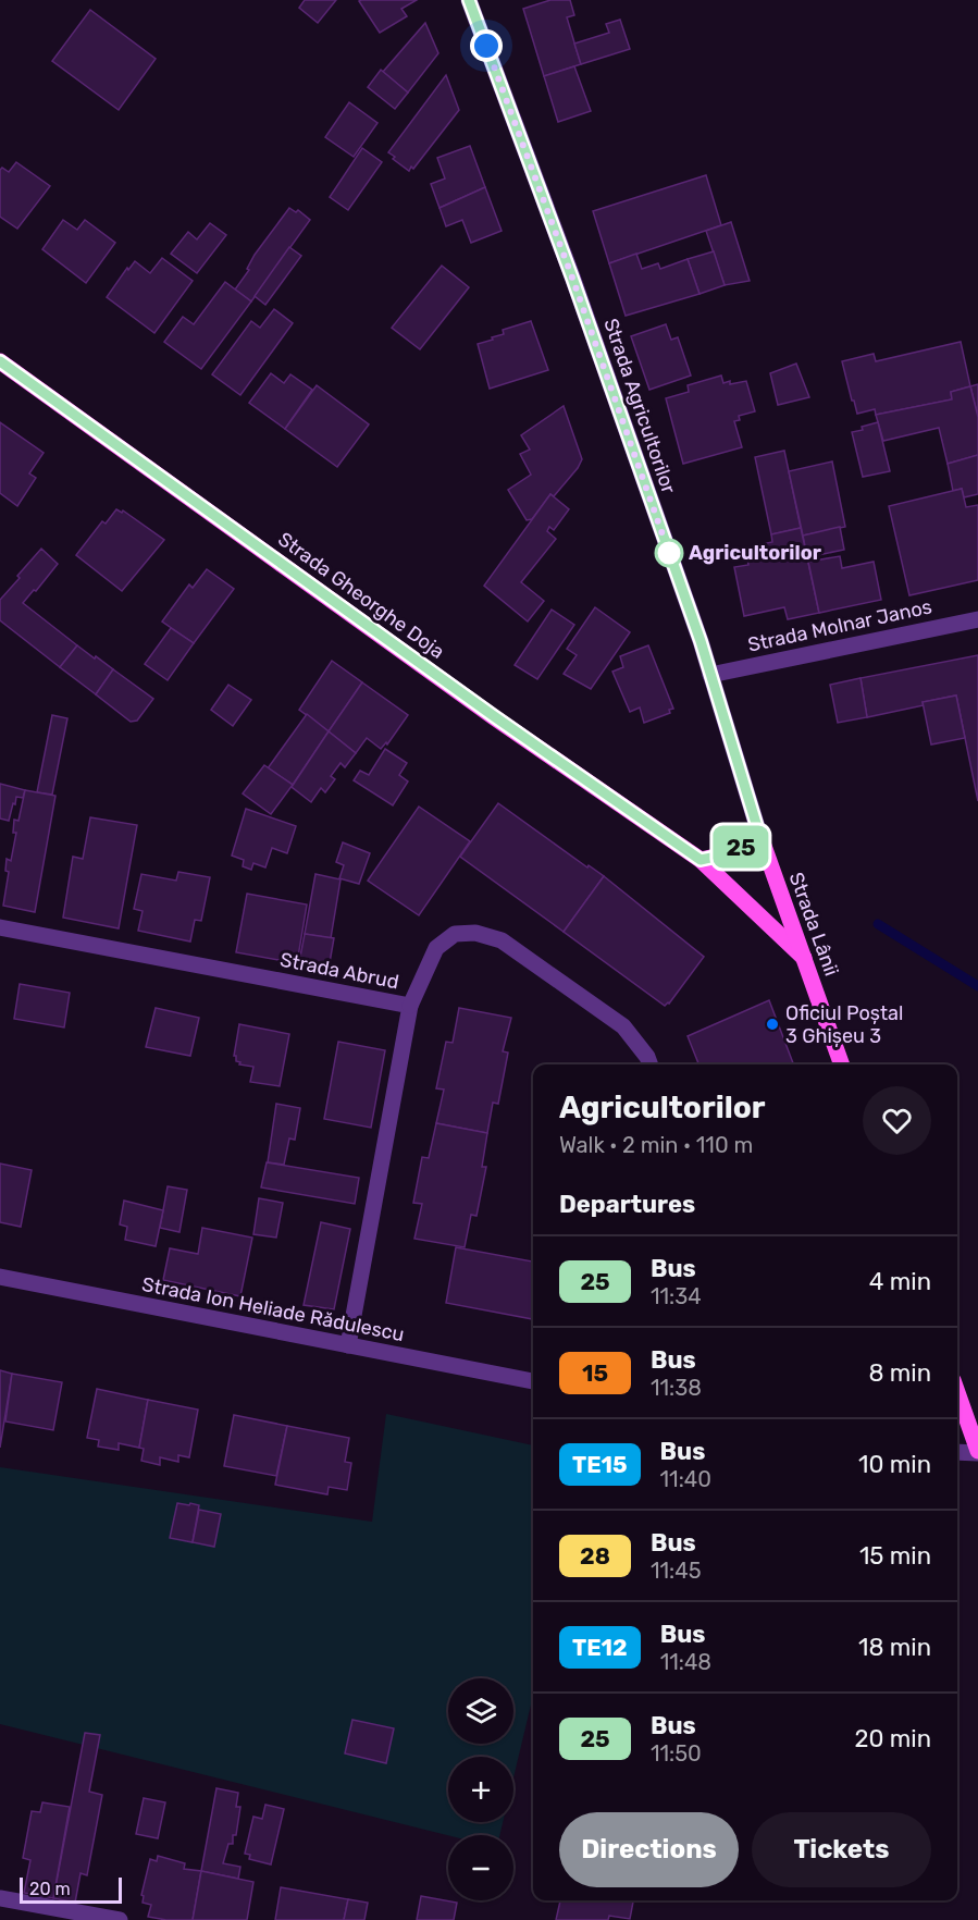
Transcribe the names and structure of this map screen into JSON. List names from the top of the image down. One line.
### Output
{"streets":{"main road":["Strada Gheorghe Doja","Strada Lânii"],"street":["Strada Agricultorilor","Strada Molnar Janos","Strada Abrud","Strada Ion Heliade Rădulescu"]},"crossings":[["Strada Agricultorilor","Strada Molnar Janos"],["Strada Agricultorilor","Strada Lânii"],["Strada Gheorghe Doja","Strada Lânii"],["Strada Abrud","Strada Ion Heliade Rădulescu"]],"places":["Agricultorilor","Oficiul Poștal 3 Ghișeu 3"],"lines":["bus line 25"],"scale_bar":"20 m","page":{"on_map":"25","heading":[["Agricultorilor","Walk · 2 min · 110 m"],"Departures"],"list":[{"mark":"25","name":"Bus","note":"11:34","value":"4 min"},{"mark":"15","name":"Bus","note":"11:38","value":"8 min"},{"mark":"TE15","name":"Bus","note":"11:40","value":"10 min"},{"mark":"28","name":"Bus","note":"11:45","value":"15 min"},{"mark":"TE12","name":"Bus","note":"11:48","value":"18 min"},{"mark":"25","name":"Bus","note":"11:50","value":"20 min"}],"map_buttons":["+","−"],"buttons":["Directions","Tickets"],"scale":"20 m"}}
